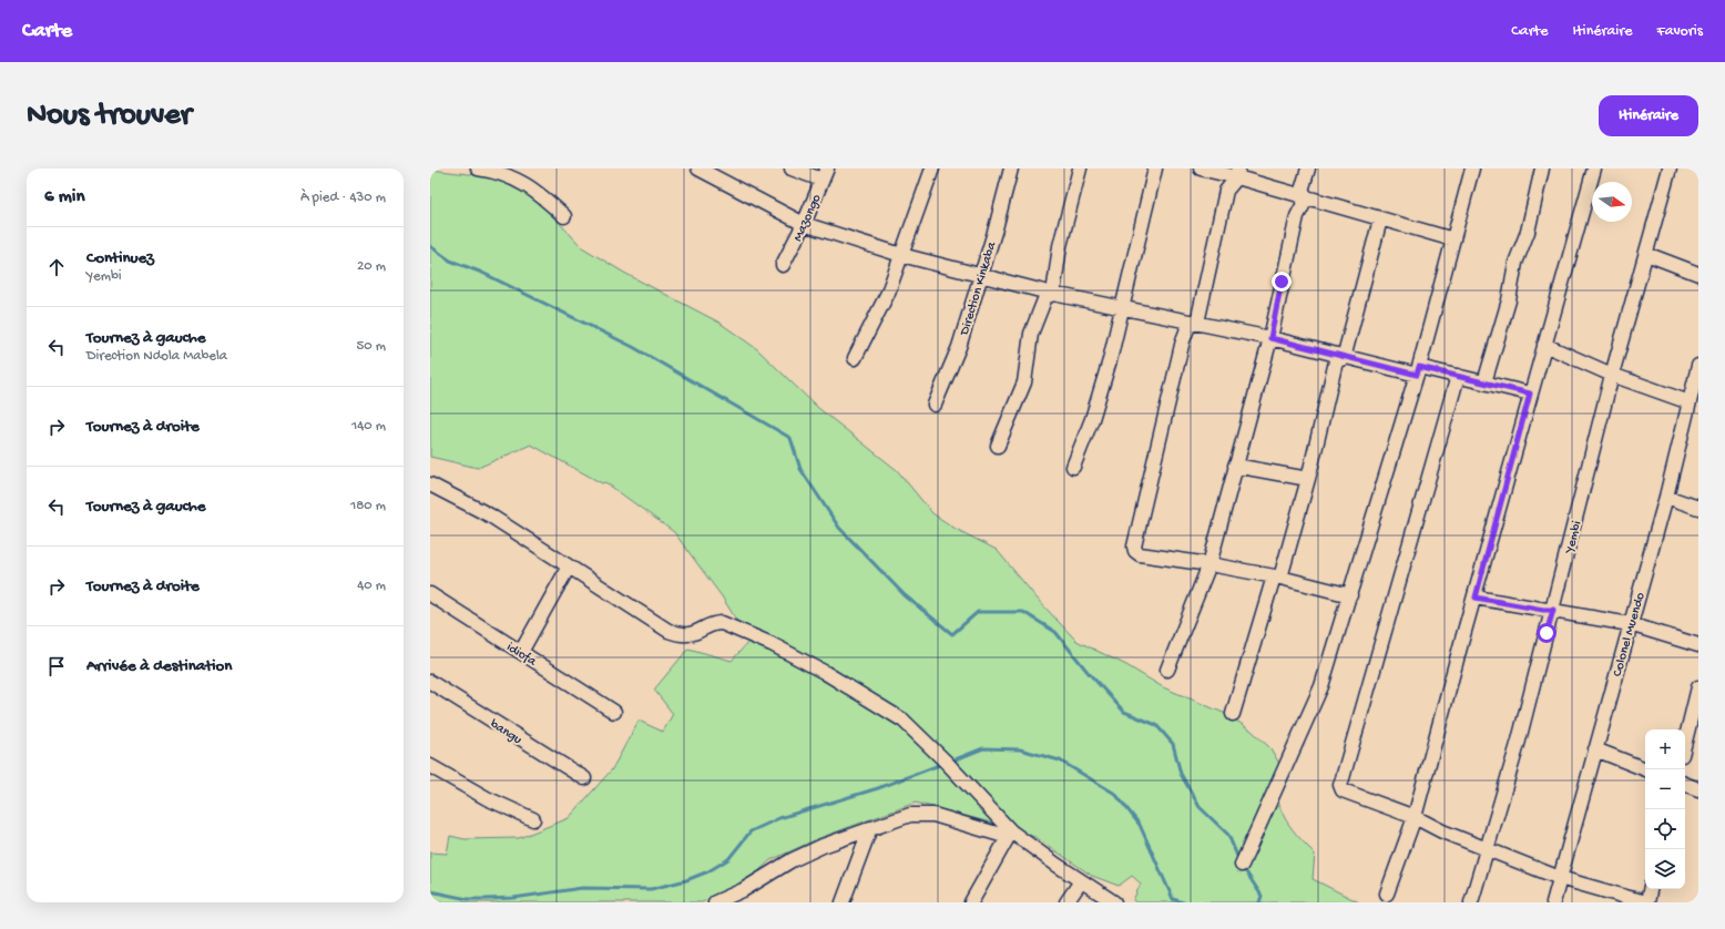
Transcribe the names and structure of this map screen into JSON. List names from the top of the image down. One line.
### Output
{"streets":{"street":["Mazongo","Direction Kinkaba","Yembi","Colonel Muendo","idiofa","bangu"]},"north":"right","page":{"header":"Carte","nav":["Carte","Itinéraire","Favoris"],"buttons":"Itinéraire","title":"Nous trouver","heading":["6 min","À pied · 430 m"],"list":[["Continuez","Yembi","20 m"],["Tournez à gauche","Direction Ndola Mabela","50 m"],["Tournez à droite","140 m"],["Tournez à gauche","180 m"],["Tournez à droite","40 m"],"Arrivée à destination"],"map_buttons":["+","−"]}}
